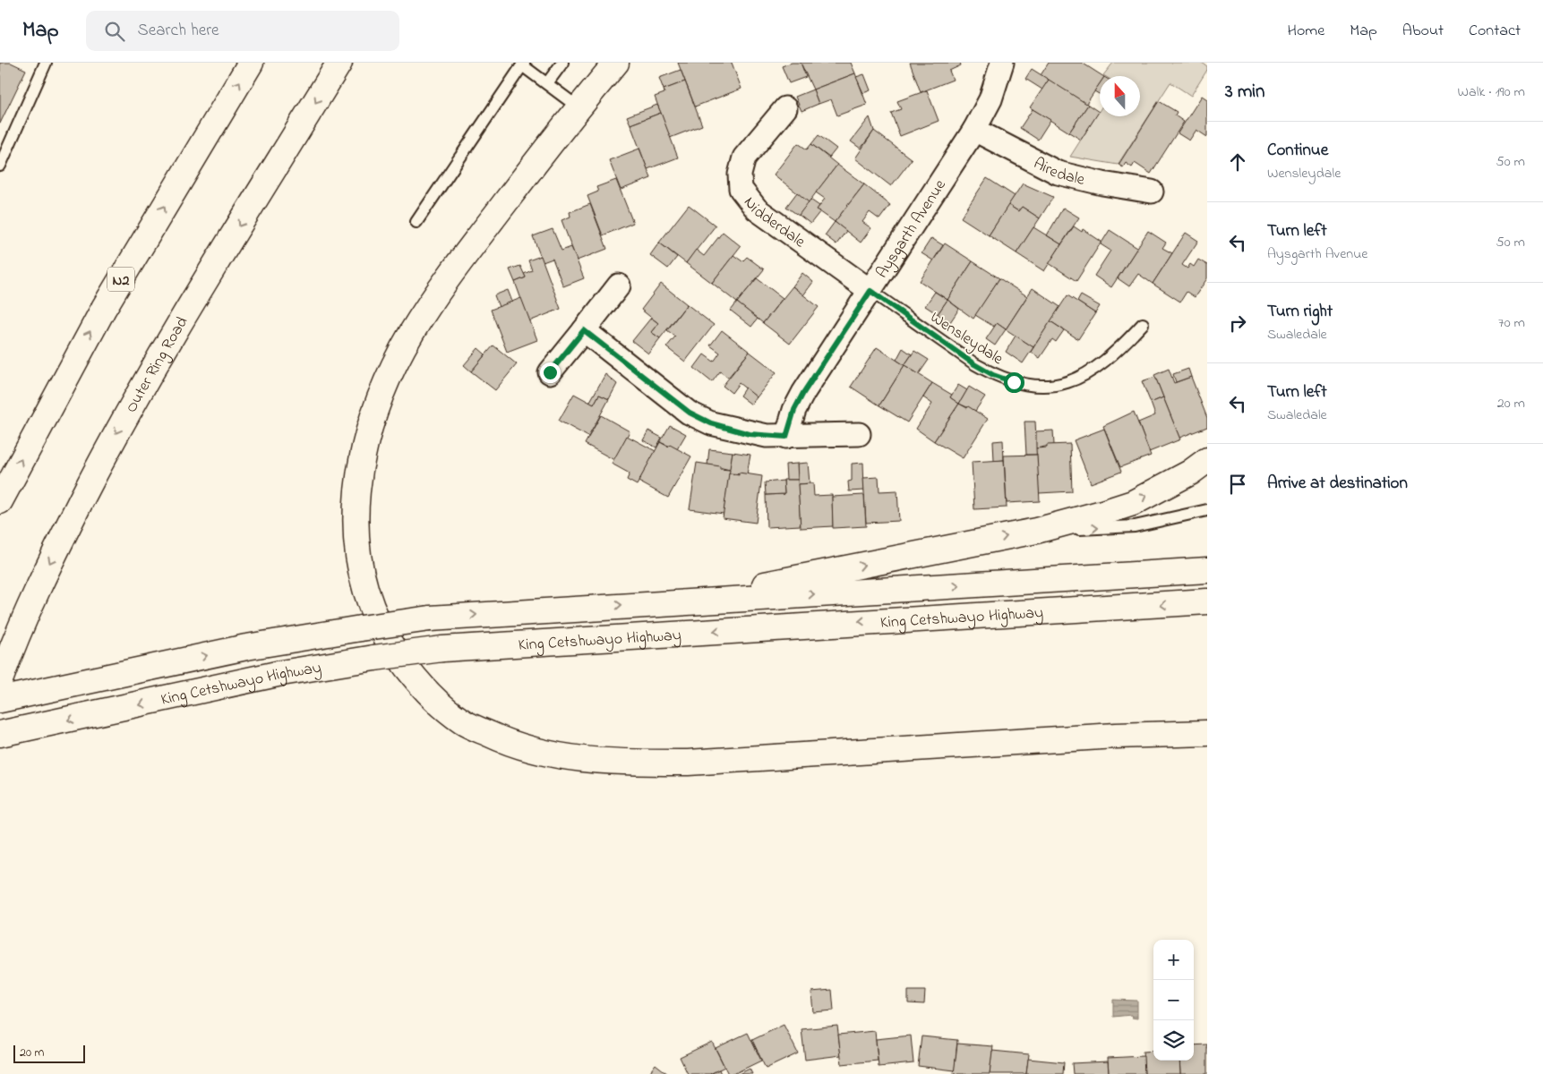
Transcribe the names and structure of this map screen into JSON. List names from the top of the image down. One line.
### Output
{"streets":{"main road":["N2","Outer Ring Road","King Cetshwayo Highway"],"street":["Airedale","Nidderdale","Aysgarth Avenue"],"lane":["Wensleydale"]},"crossings":[["Airedale","Aysgarth Avenue"],["Nidderdale","Aysgarth Avenue"],["Nidderdale","Wensleydale"],["Aysgarth Avenue","Wensleydale"]],"scale_bar":"20 m","north":"top","page":{"header":"Map","search":"Search here","nav":["Home","Map","About","Contact"],"heading":["3 min","Walk · 190 m"],"list":[["Continue","Wensleydale","50 m"],["Turn left","Aysgarth Avenue","50 m"],["Turn right","Swaledale","70 m"],["Turn left","Swaledale","20 m"],"Arrive at destination"],"map_buttons":["+","−"],"scale":"20 m"}}
